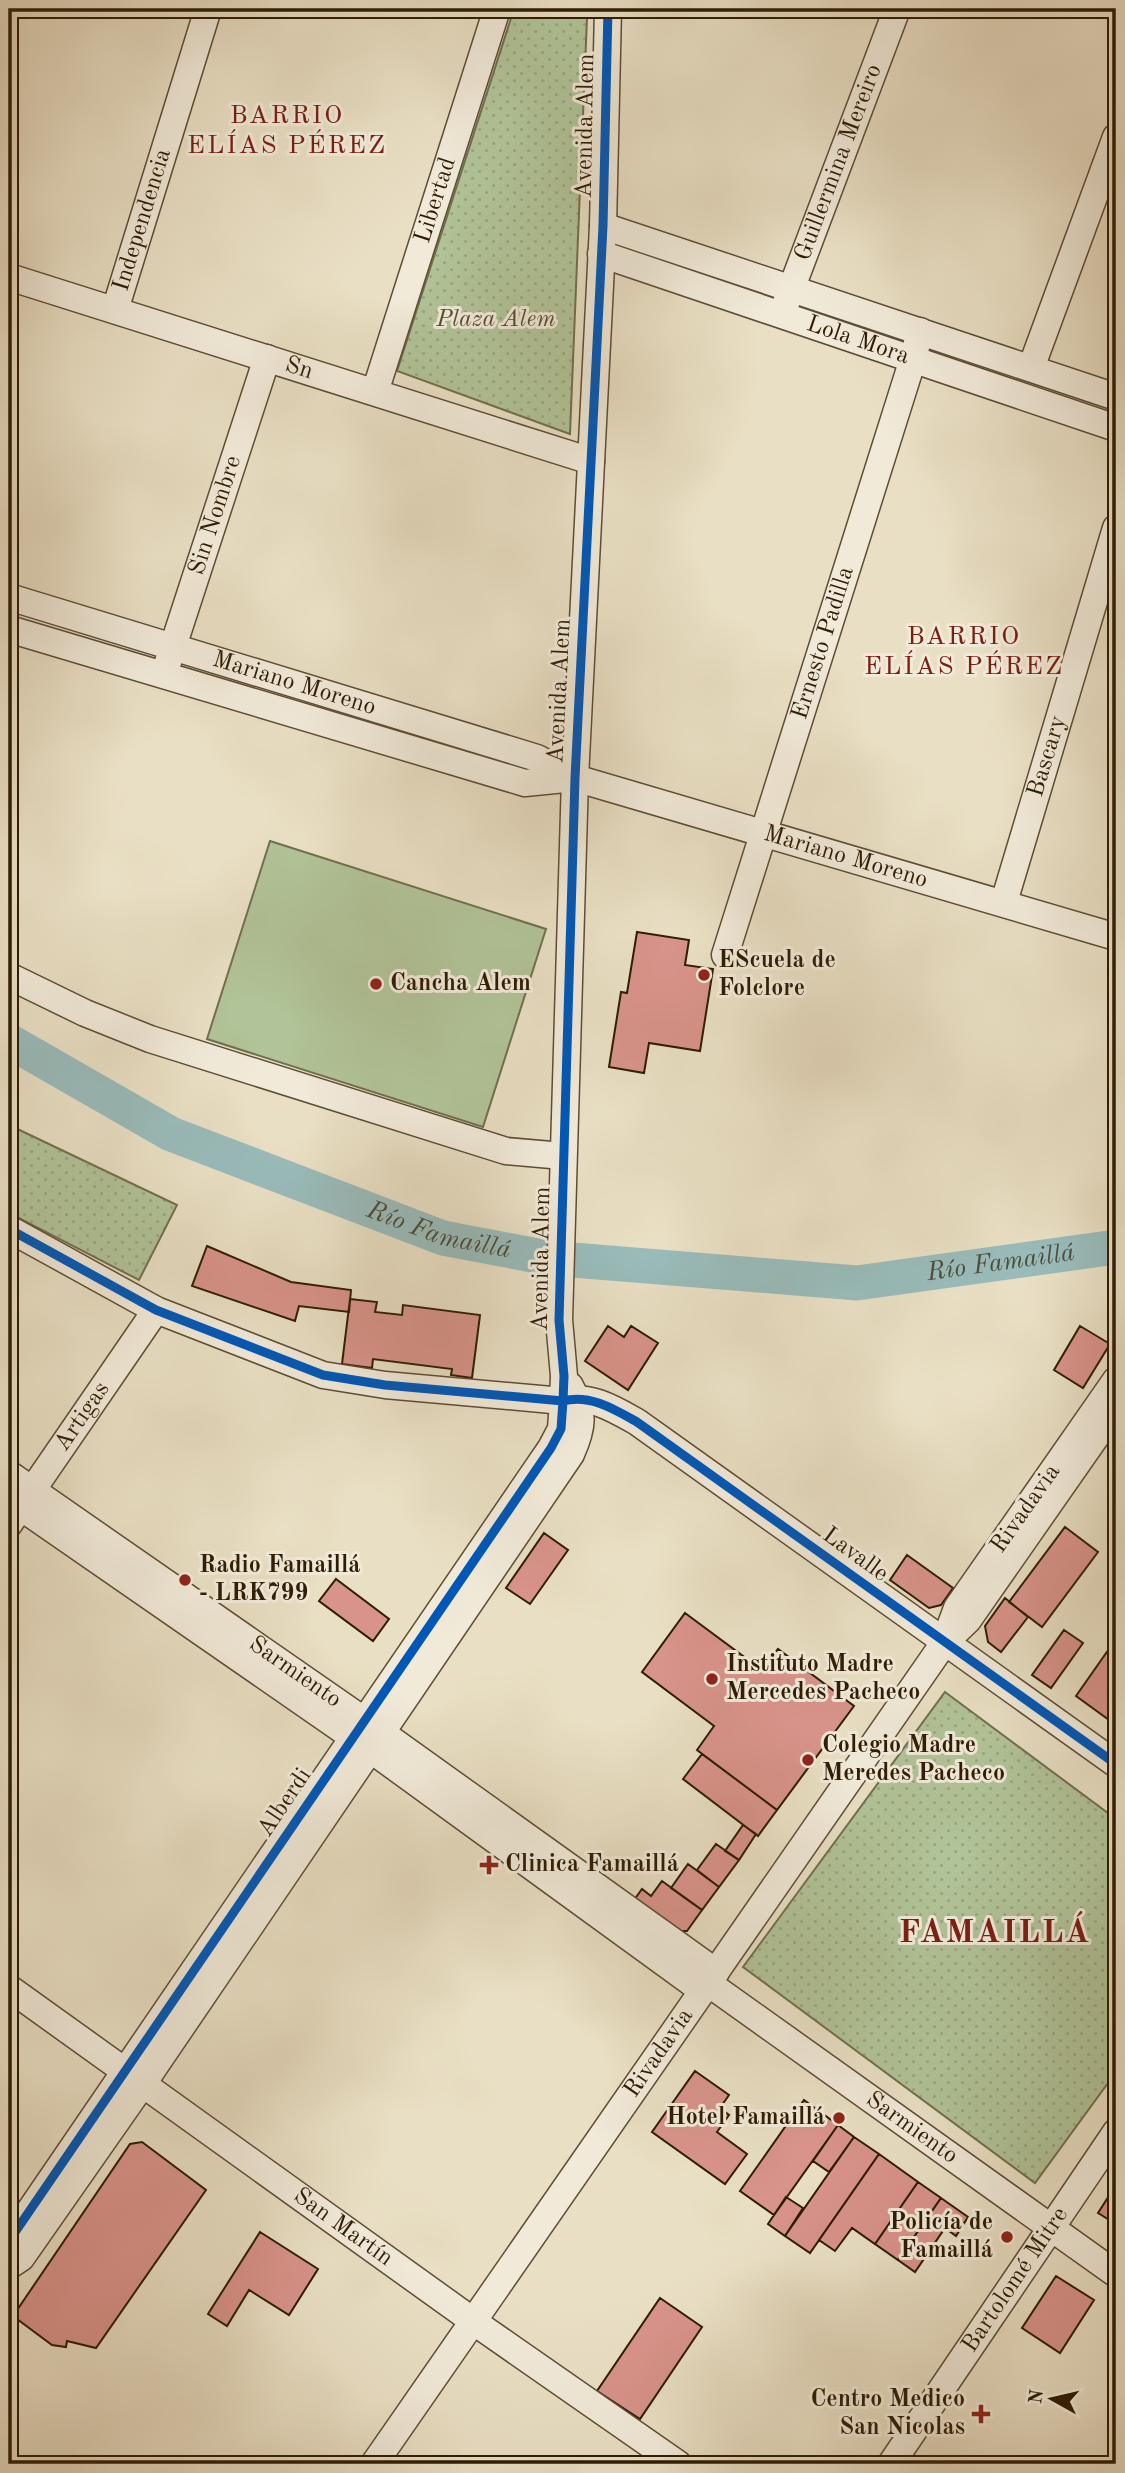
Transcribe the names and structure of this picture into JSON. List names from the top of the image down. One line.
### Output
{"streets":{"street":["Avenida Alem","Guillermina Mereiro","Libertad","Independencia","Lola Mora","Sn","Sin Nombre","Ernesto Padilla","Mariano Moreno","Bascary","Artigas","Rivadavia","Lavalle","Sarmiento","Alberdi","San Martín","Bartolomé Mitre"]},"crossings":[["Avenida Alem","Lola Mora"],["Avenida Alem","Sn"],["Avenida Alem","Mariano Moreno"],["Avenida Alem","Lavalle"],["Avenida Alem","Alberdi"],["Guillermina Mereiro","Lola Mora"],["Libertad","Sn"],["Independencia","Sn"],["Lola Mora","Ernesto Padilla"],["Sn","Sin Nombre"],["Sin Nombre","Mariano Moreno"],["Ernesto Padilla","Mariano Moreno"],["Mariano Moreno","Bascary"],["Artigas","Lavalle"],["Artigas","Sarmiento"],["Rivadavia","Lavalle"],["Rivadavia","Sarmiento"],["Rivadavia","San Martín"],["Lavalle","Alberdi"],["Sarmiento","Alberdi"],["Sarmiento","Bartolomé Mitre"],["Alberdi","San Martín"]],"districts":["BARRIO ELÍAS PÉREZ","BARRIO ELÍAS PÉREZ","FAMAILLÁ"],"water":["Río Famaillá"],"parks":["Plaza Alem"],"places":{"other":["EScuela de Folclore","Cancha Alem","Radio Famaillá - LRK799","Instituto Madre Mercedes Pacheco","Colegio Madre Meredes Pacheco","Hotel Famaillá","Policía de Famaillá"],"health":["Clinica Famaillá","Centro Medico San Nicolas"]},"north":"left"}
